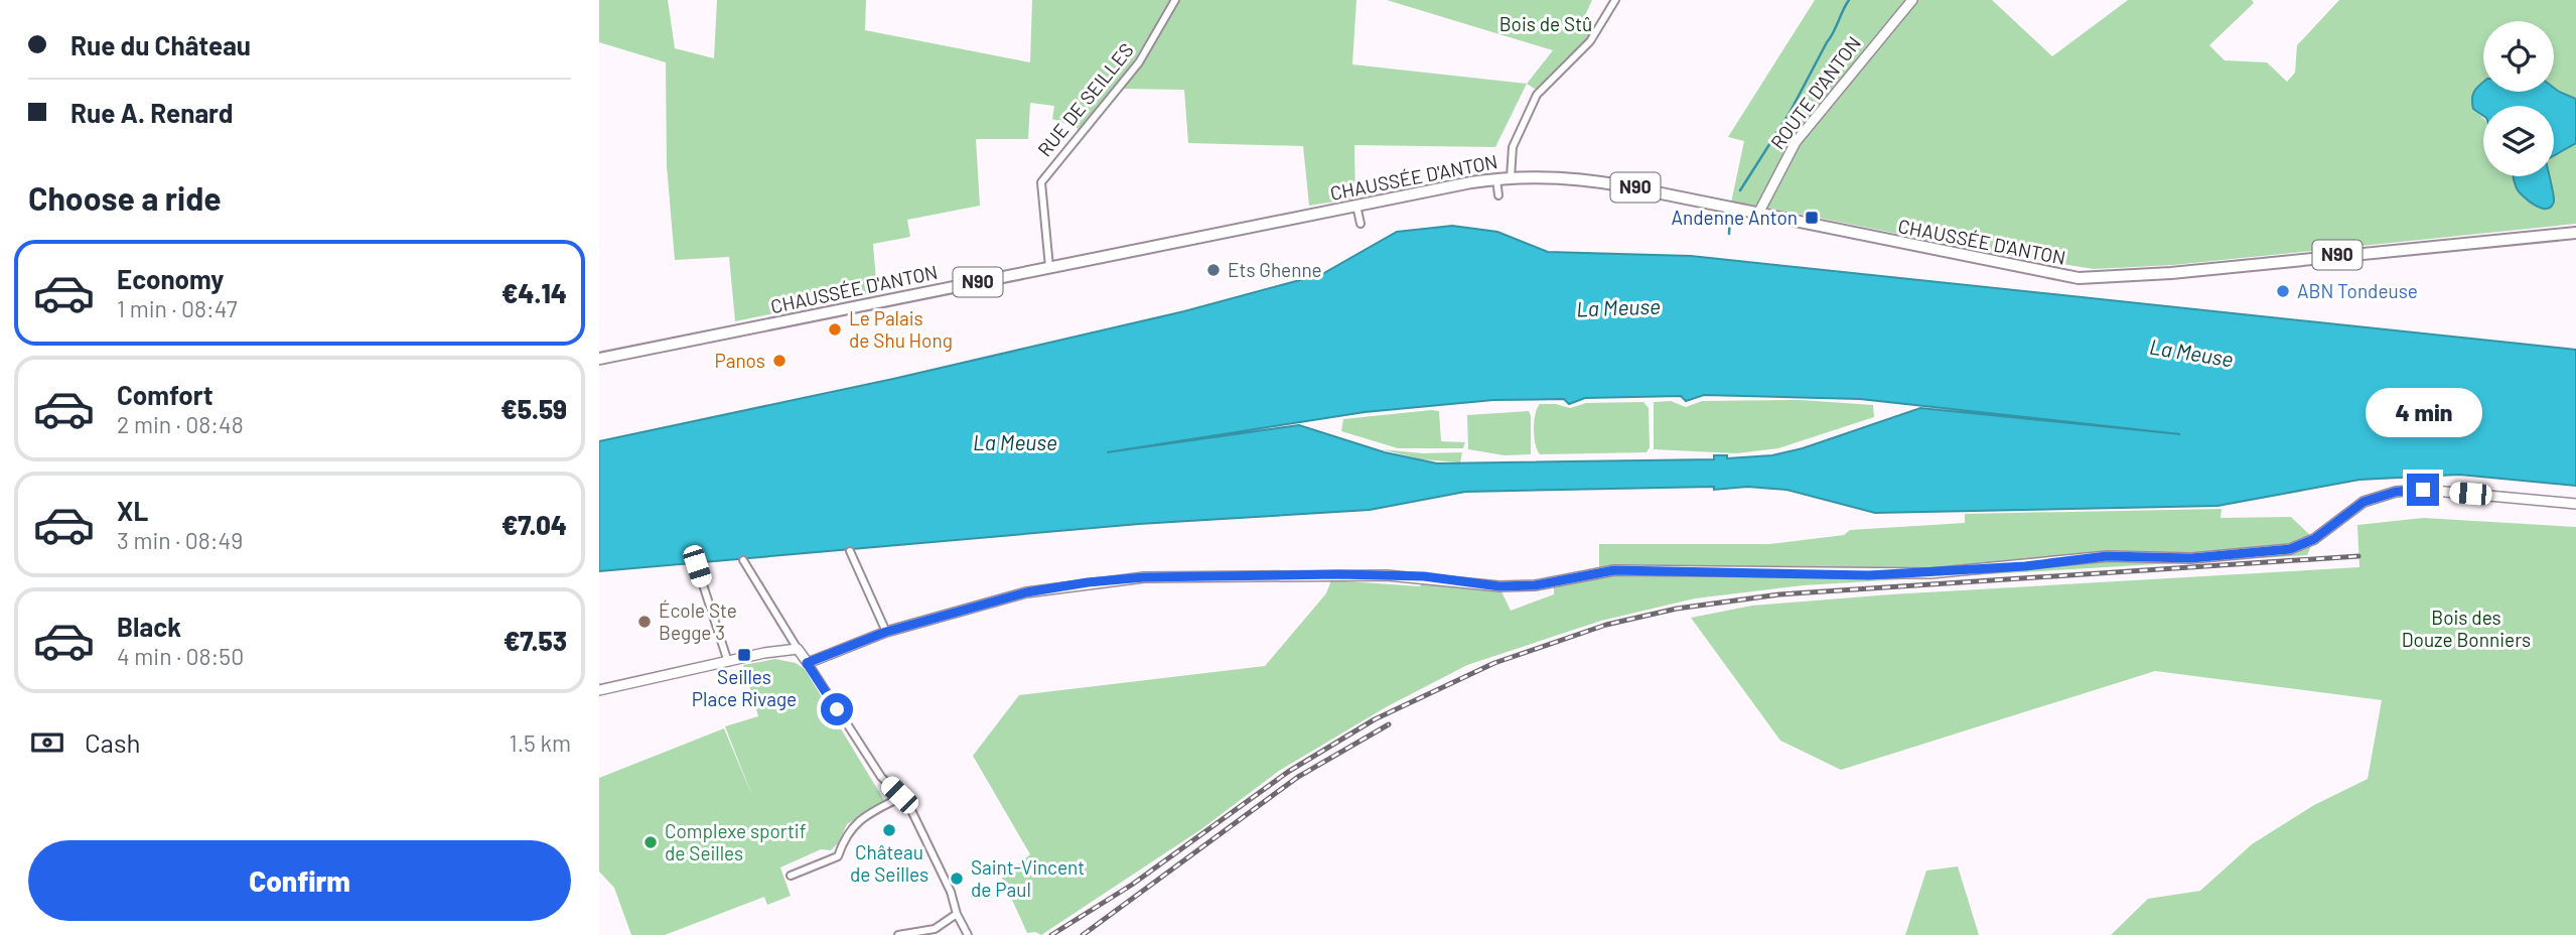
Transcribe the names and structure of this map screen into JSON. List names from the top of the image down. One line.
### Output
{"streets":{"main road":["CHAUSSÉE D'ANTON","N90"],"street":["ROUTE D'ANTON","RUE DE SEILLES"]},"crossings":[["ROUTE D'ANTON","CHAUSSÉE D'ANTON"],["RUE DE SEILLES","CHAUSSÉE D'ANTON"]],"water":["La Meuse"],"parks":["Bois de Stû","Bois des Douze Bonniers"],"places":{"transit":["Andenne Anton","Seilles Place Rivage"],"other":["Ets Ghenne","ABN Tondeuse","Le Palais de Shu Hong","Panos","École Ste Begge 3","Château de Seilles","Complexe sportif de Seilles","Saint-Vincent de Paul"]},"page":{"banner":["Rue du Château","Rue A. Renard"],"heading":"Choose a ride","list":[{"name":"Economy","note":"1 min · 08:47","value":"€4.14"},{"name":"Comfort","note":"2 min · 08:48","value":"€5.59"},{"name":"XL","note":"3 min · 08:49","value":"€7.04"},{"name":"Black","note":"4 min · 08:50","value":"€7.53"}],"bubble":"4 min","pay":["Cash","1.5 km"],"buttons":"Confirm"}}
